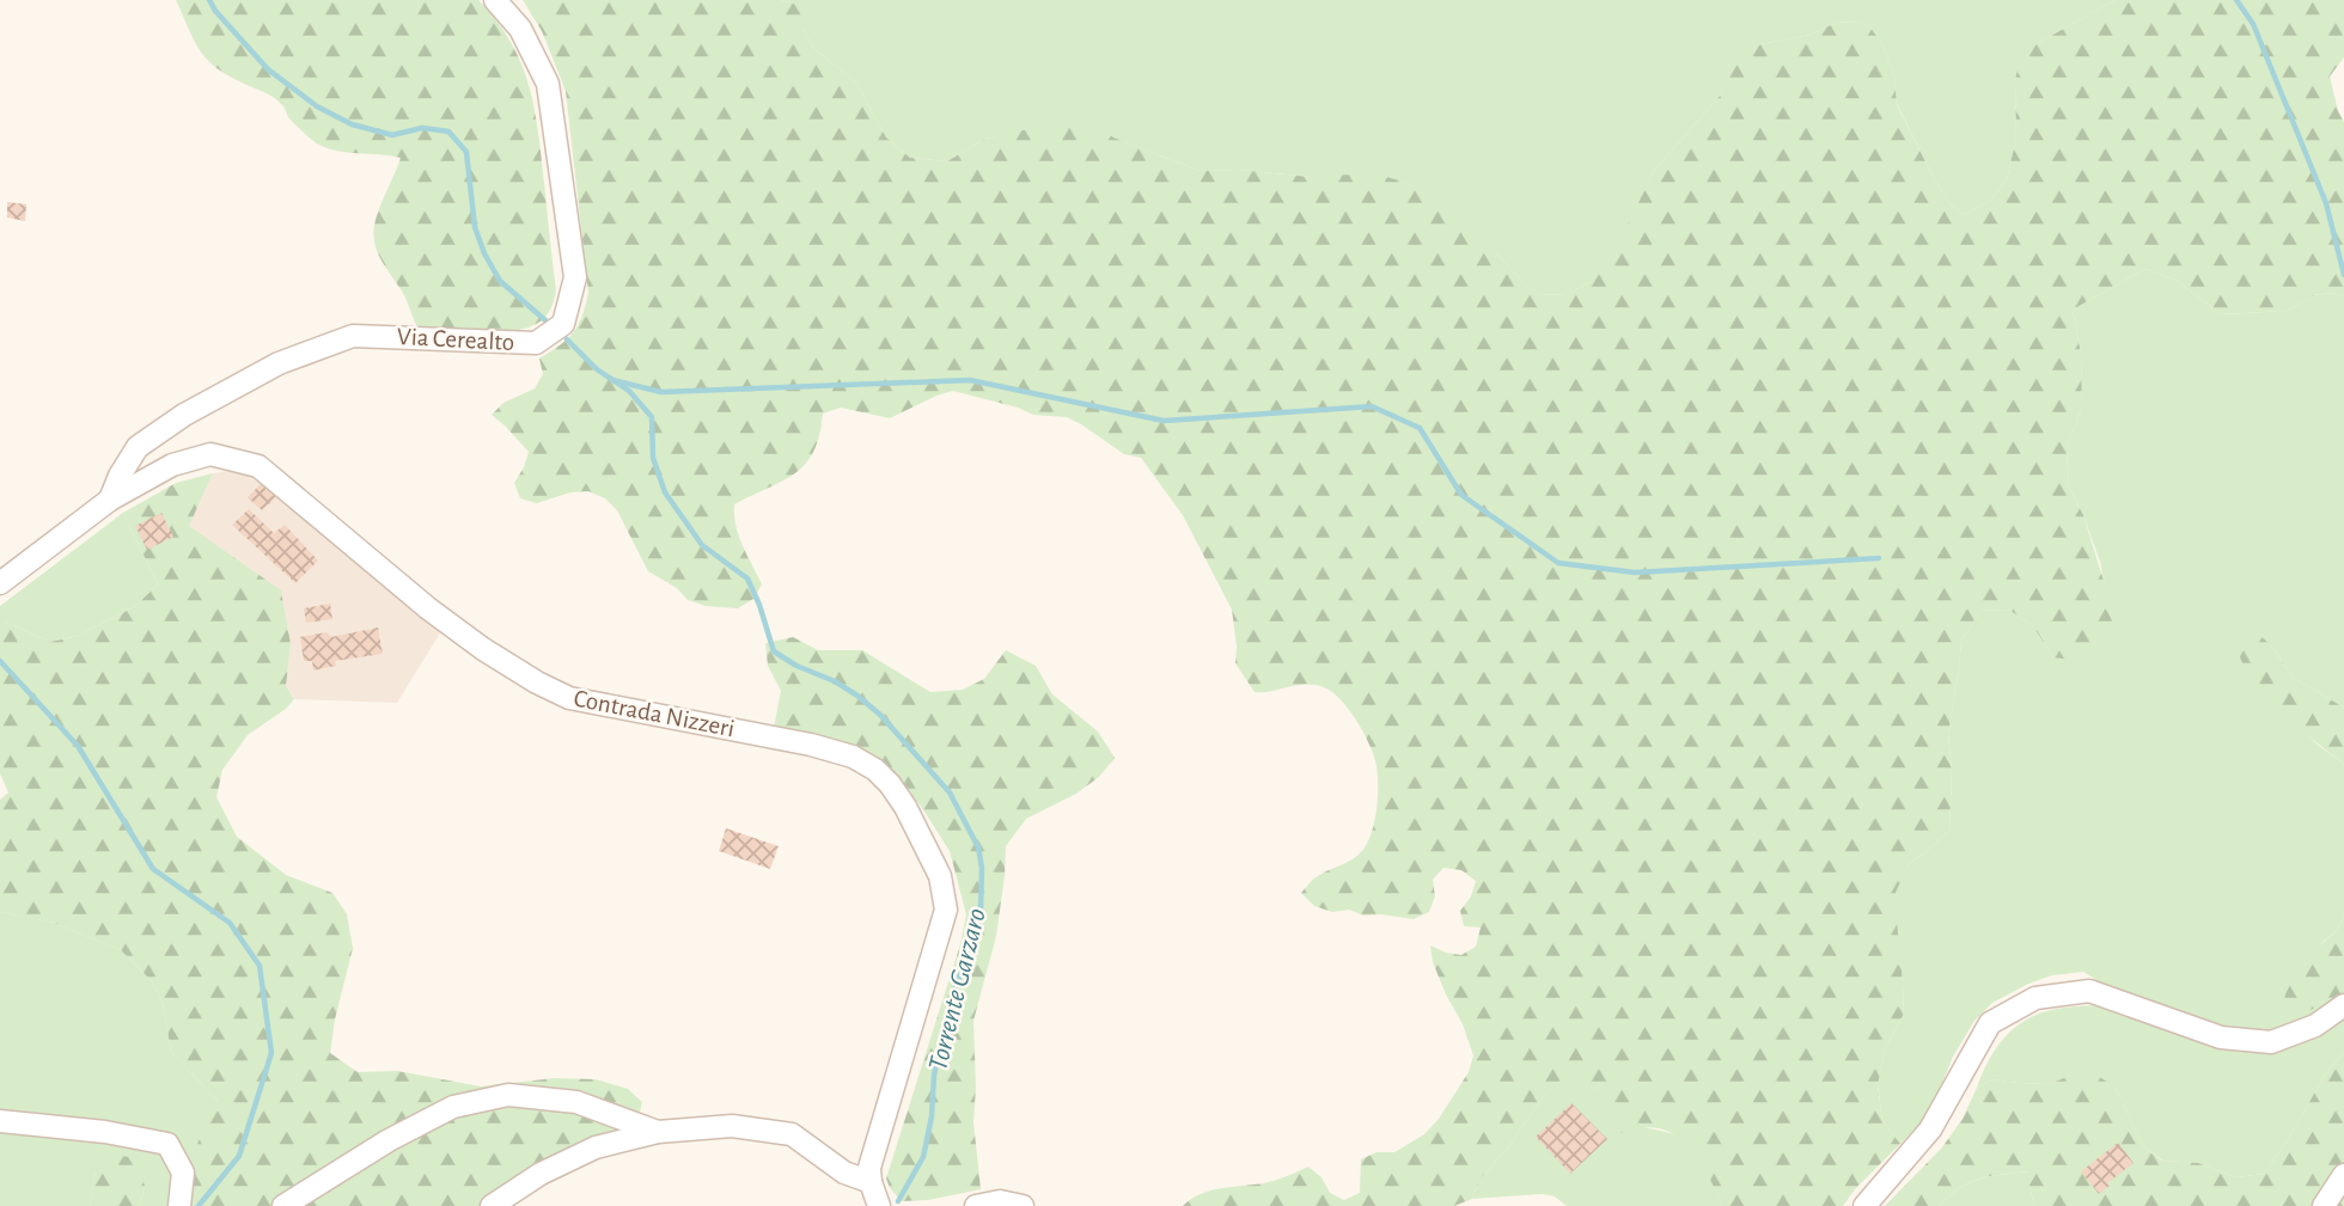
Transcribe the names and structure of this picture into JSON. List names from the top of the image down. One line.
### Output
{"streets":{"street":["Via Cerealto","Contrada Nizzeri"]},"crossings":[["Via Cerealto","Contrada Nizzeri"]],"water":["Torrente Garzaro"]}
